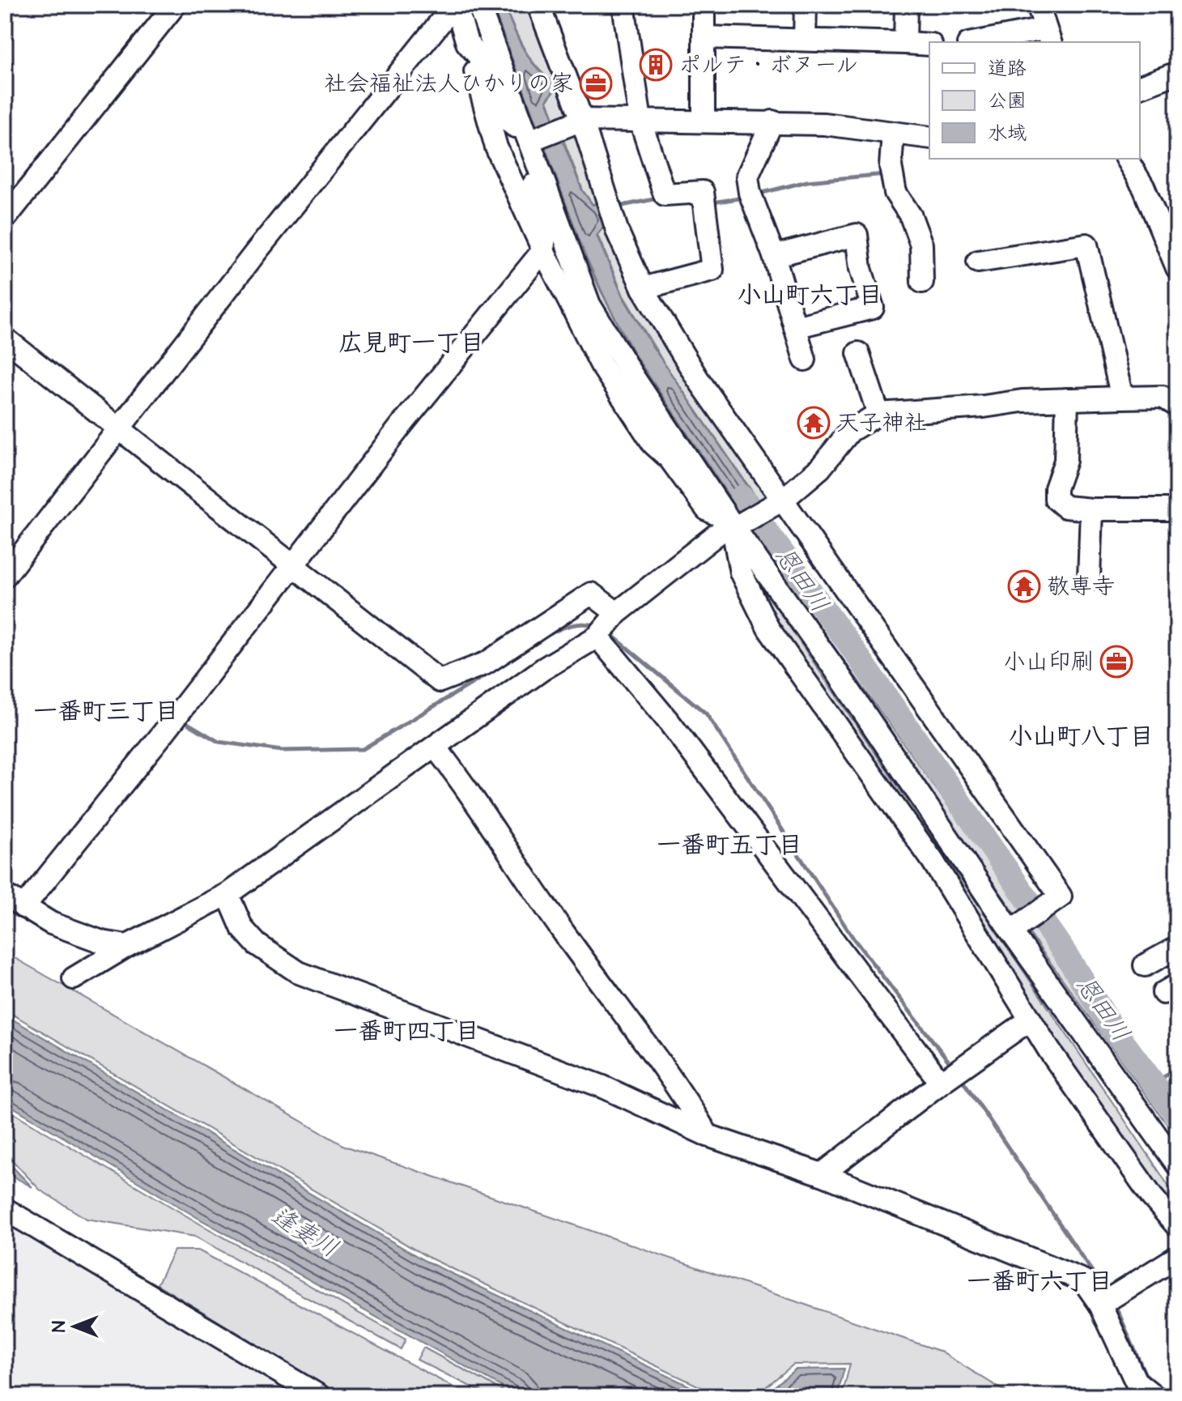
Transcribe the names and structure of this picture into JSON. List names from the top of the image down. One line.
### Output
{"districts":["小山町六丁目","広見町一丁目","一番町三丁目","小山町八丁目","一番町五丁目","一番町四丁目","一番町六丁目"],"water":["恩田川","逢妻川"],"places":{"building":["ポルテ・ボヌール"],"office":["社会福祉法人ひかりの家","小山印刷"],"temple":["天子神社","敬専寺"]},"legend":["道路","公園","水域"],"north":"left"}
